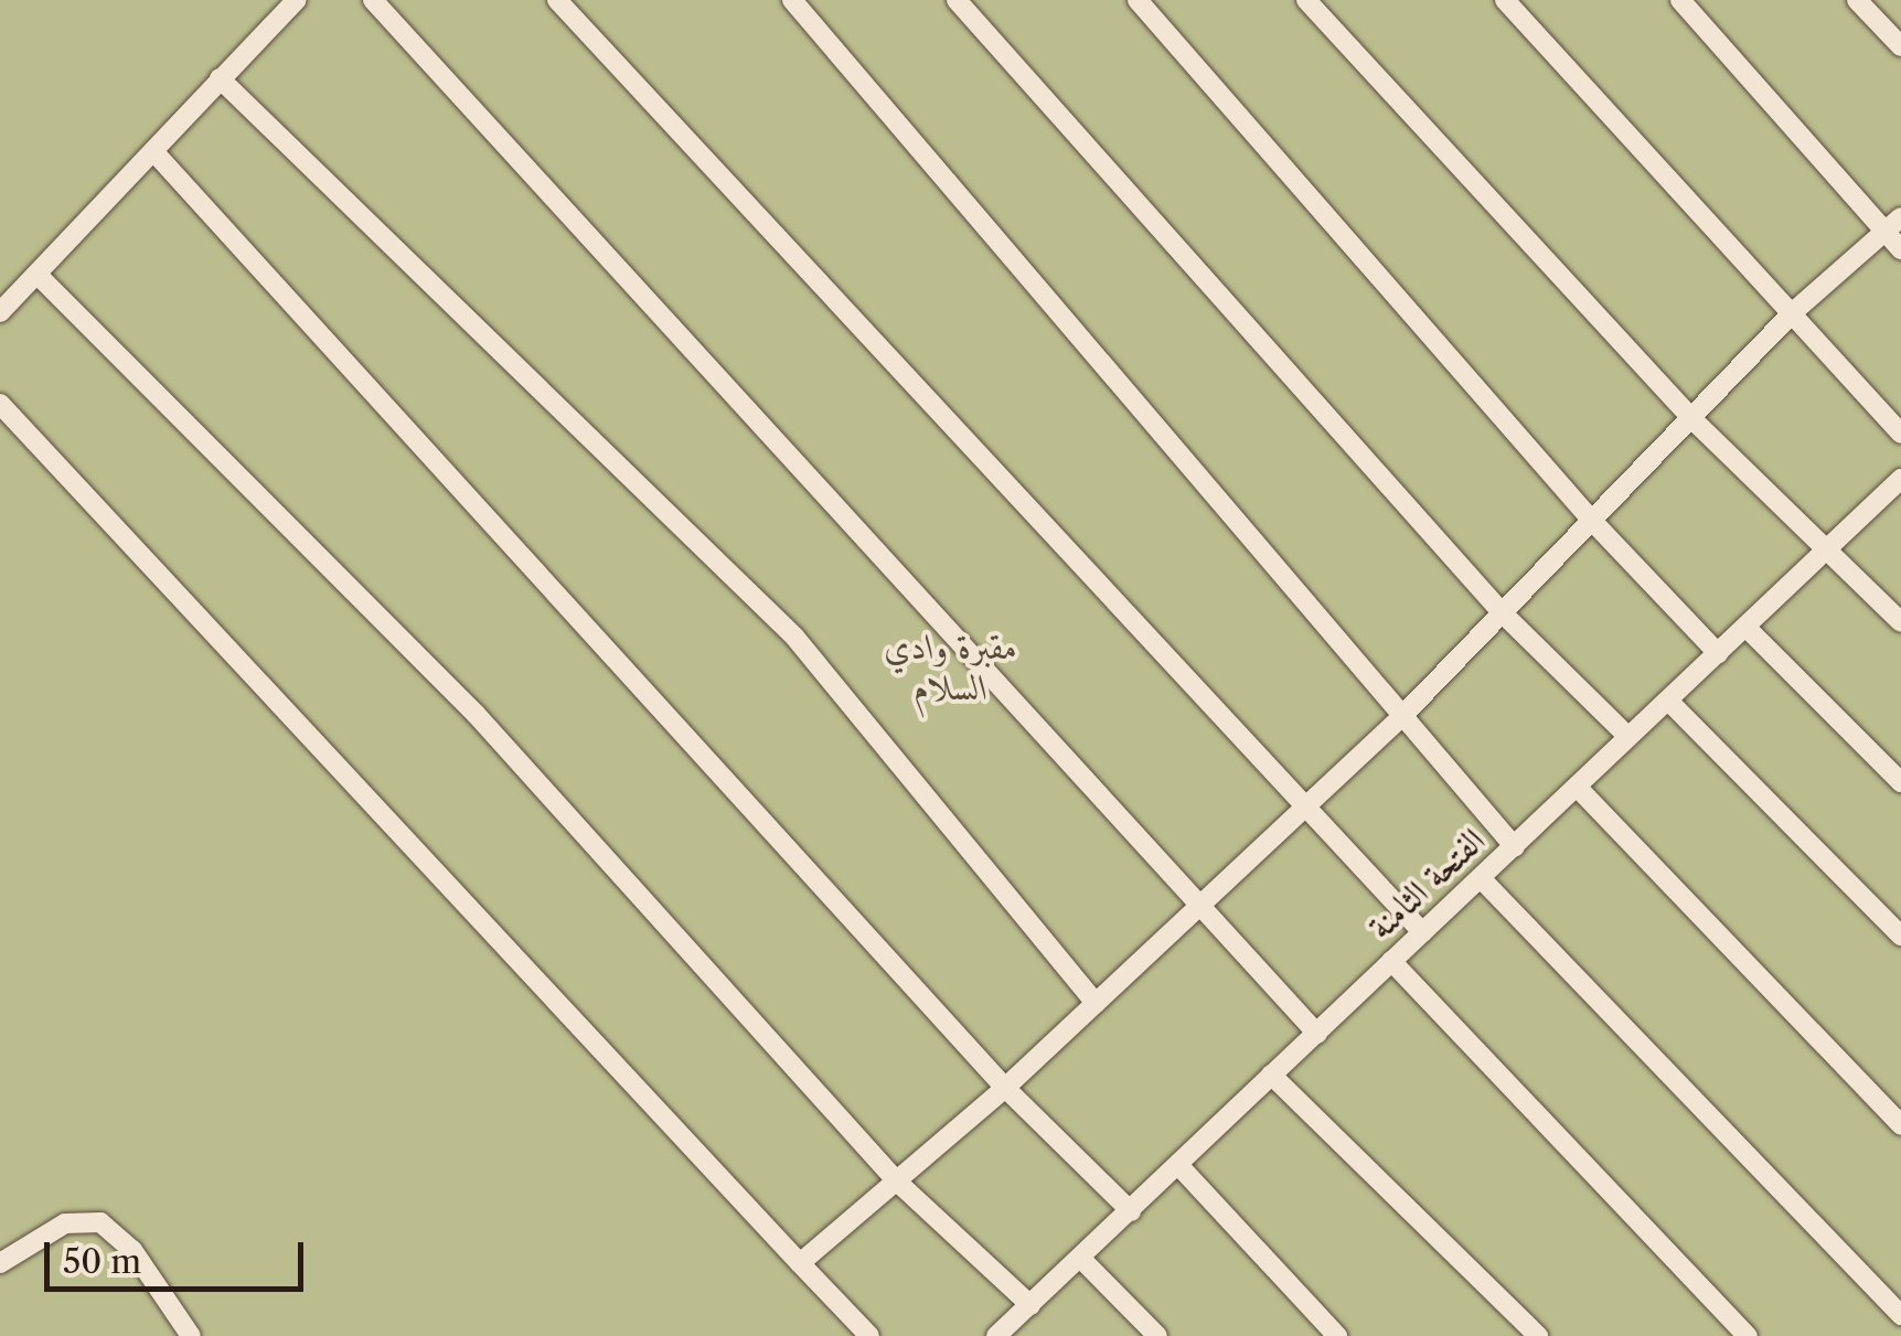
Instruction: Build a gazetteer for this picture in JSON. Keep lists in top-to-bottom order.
{
  "streets": {
    "lane": ["الفتحة الثامنة"]
  },
  "parks": ["مقبرة وادي السلام"],
  "scale_bar": "50 m"
}
